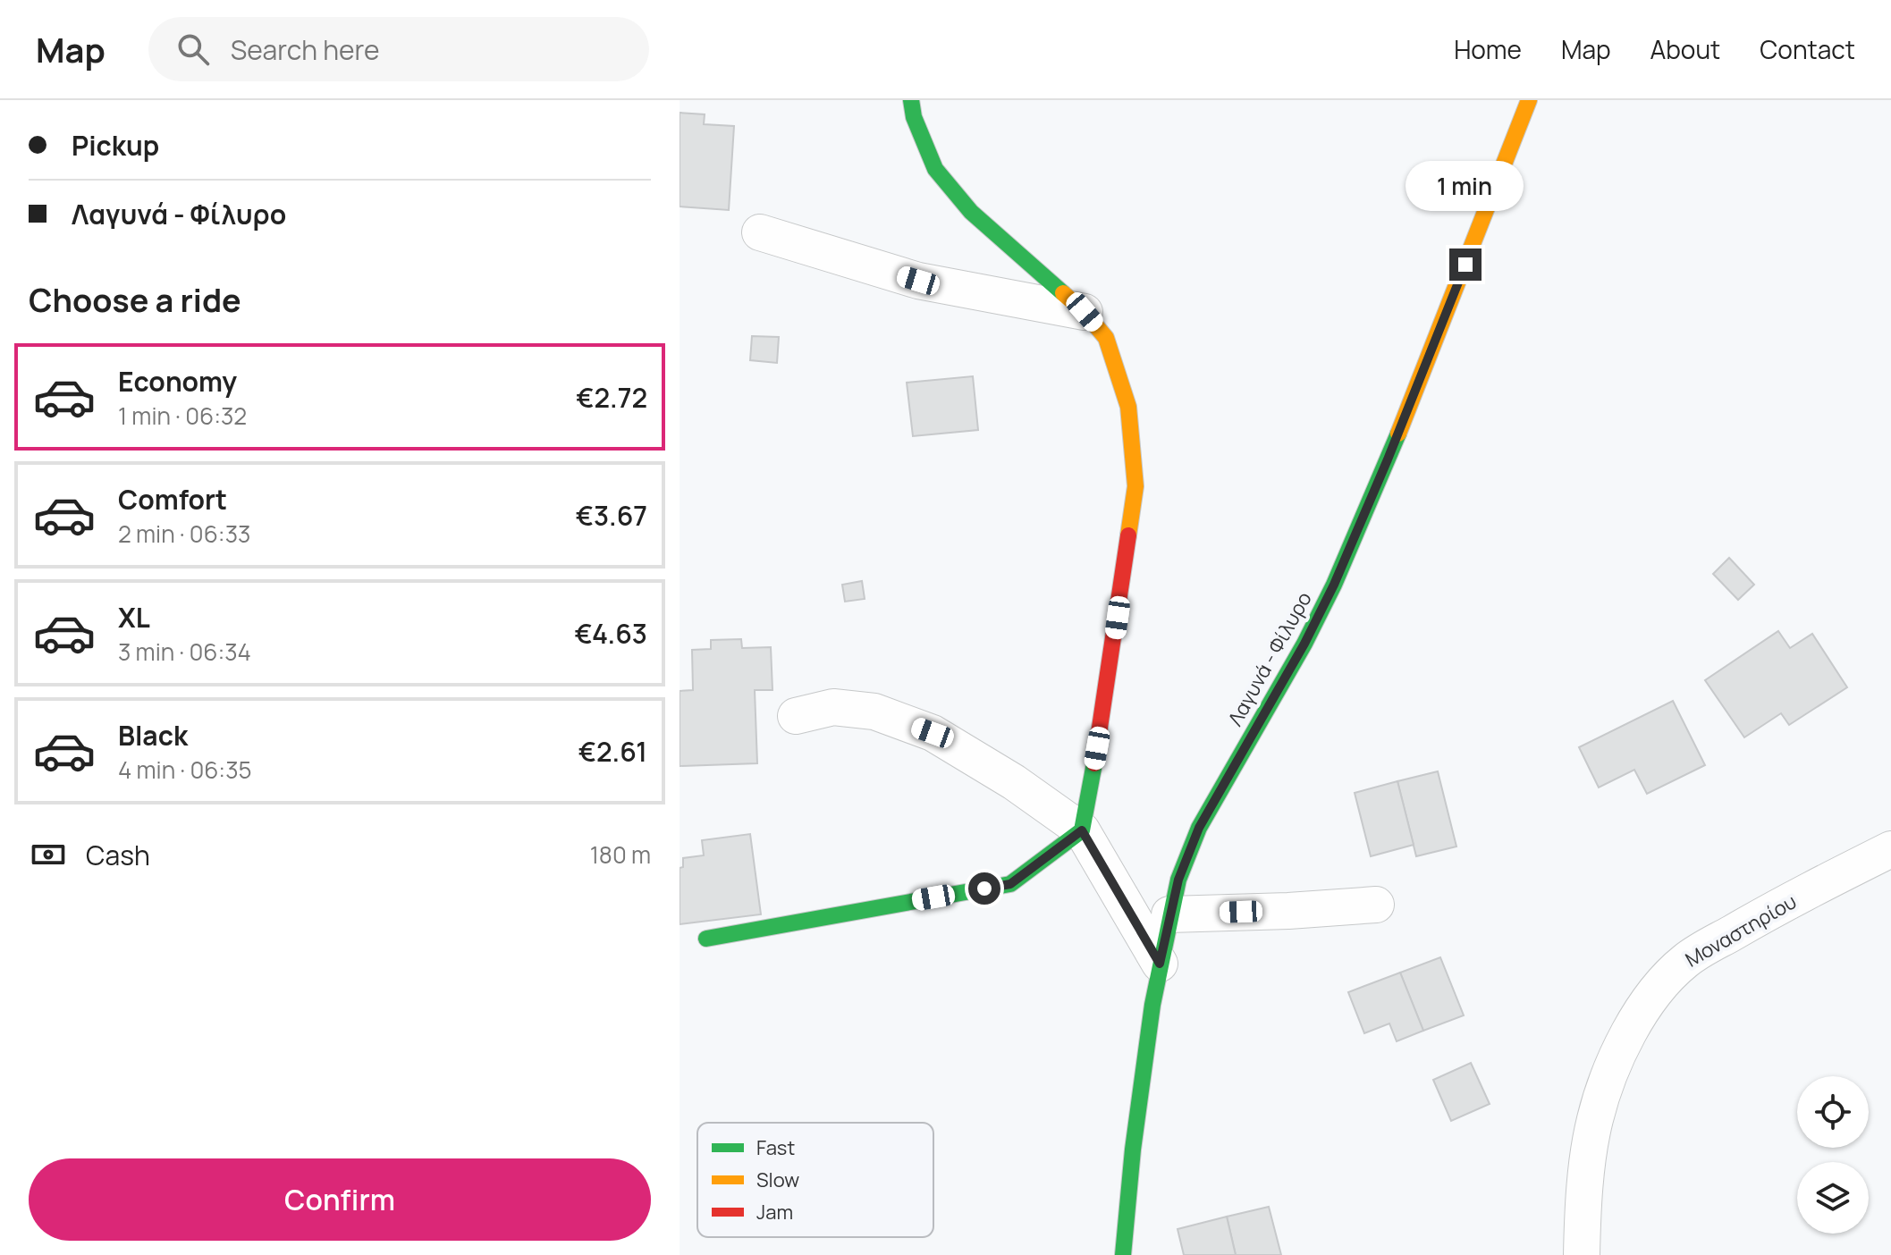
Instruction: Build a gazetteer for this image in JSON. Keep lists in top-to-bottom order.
{
  "streets": {
    "street": ["Λαγυνά - Φίλυρο", "Μοναστηρίου"]
  },
  "legend": ["Fast", "Slow", "Jam"],
  "page": {
    "header": "Map",
    "search": "Search here",
    "nav": [
      "Home",
      "Map",
      "About",
      "Contact"
    ],
    "banner": ["Pickup", "Λαγυνά - Φίλυρο"],
    "bubble": "1 min",
    "heading": "Choose a ride",
    "list": [
      {
        "name": "Economy",
        "note": "1 min · 06:32",
        "value": "€2.72"
      },
      {
        "name": "Comfort",
        "note": "2 min · 06:33",
        "value": "€3.67"
      },
      {
        "name": "XL",
        "note": "3 min · 06:34",
        "value": "€4.63"
      },
      {
        "name": "Black",
        "note": "4 min · 06:35",
        "value": "€2.61"
      }
    ],
    "pay": ["Cash", "180 m"],
    "buttons": "Confirm"
  }
}
